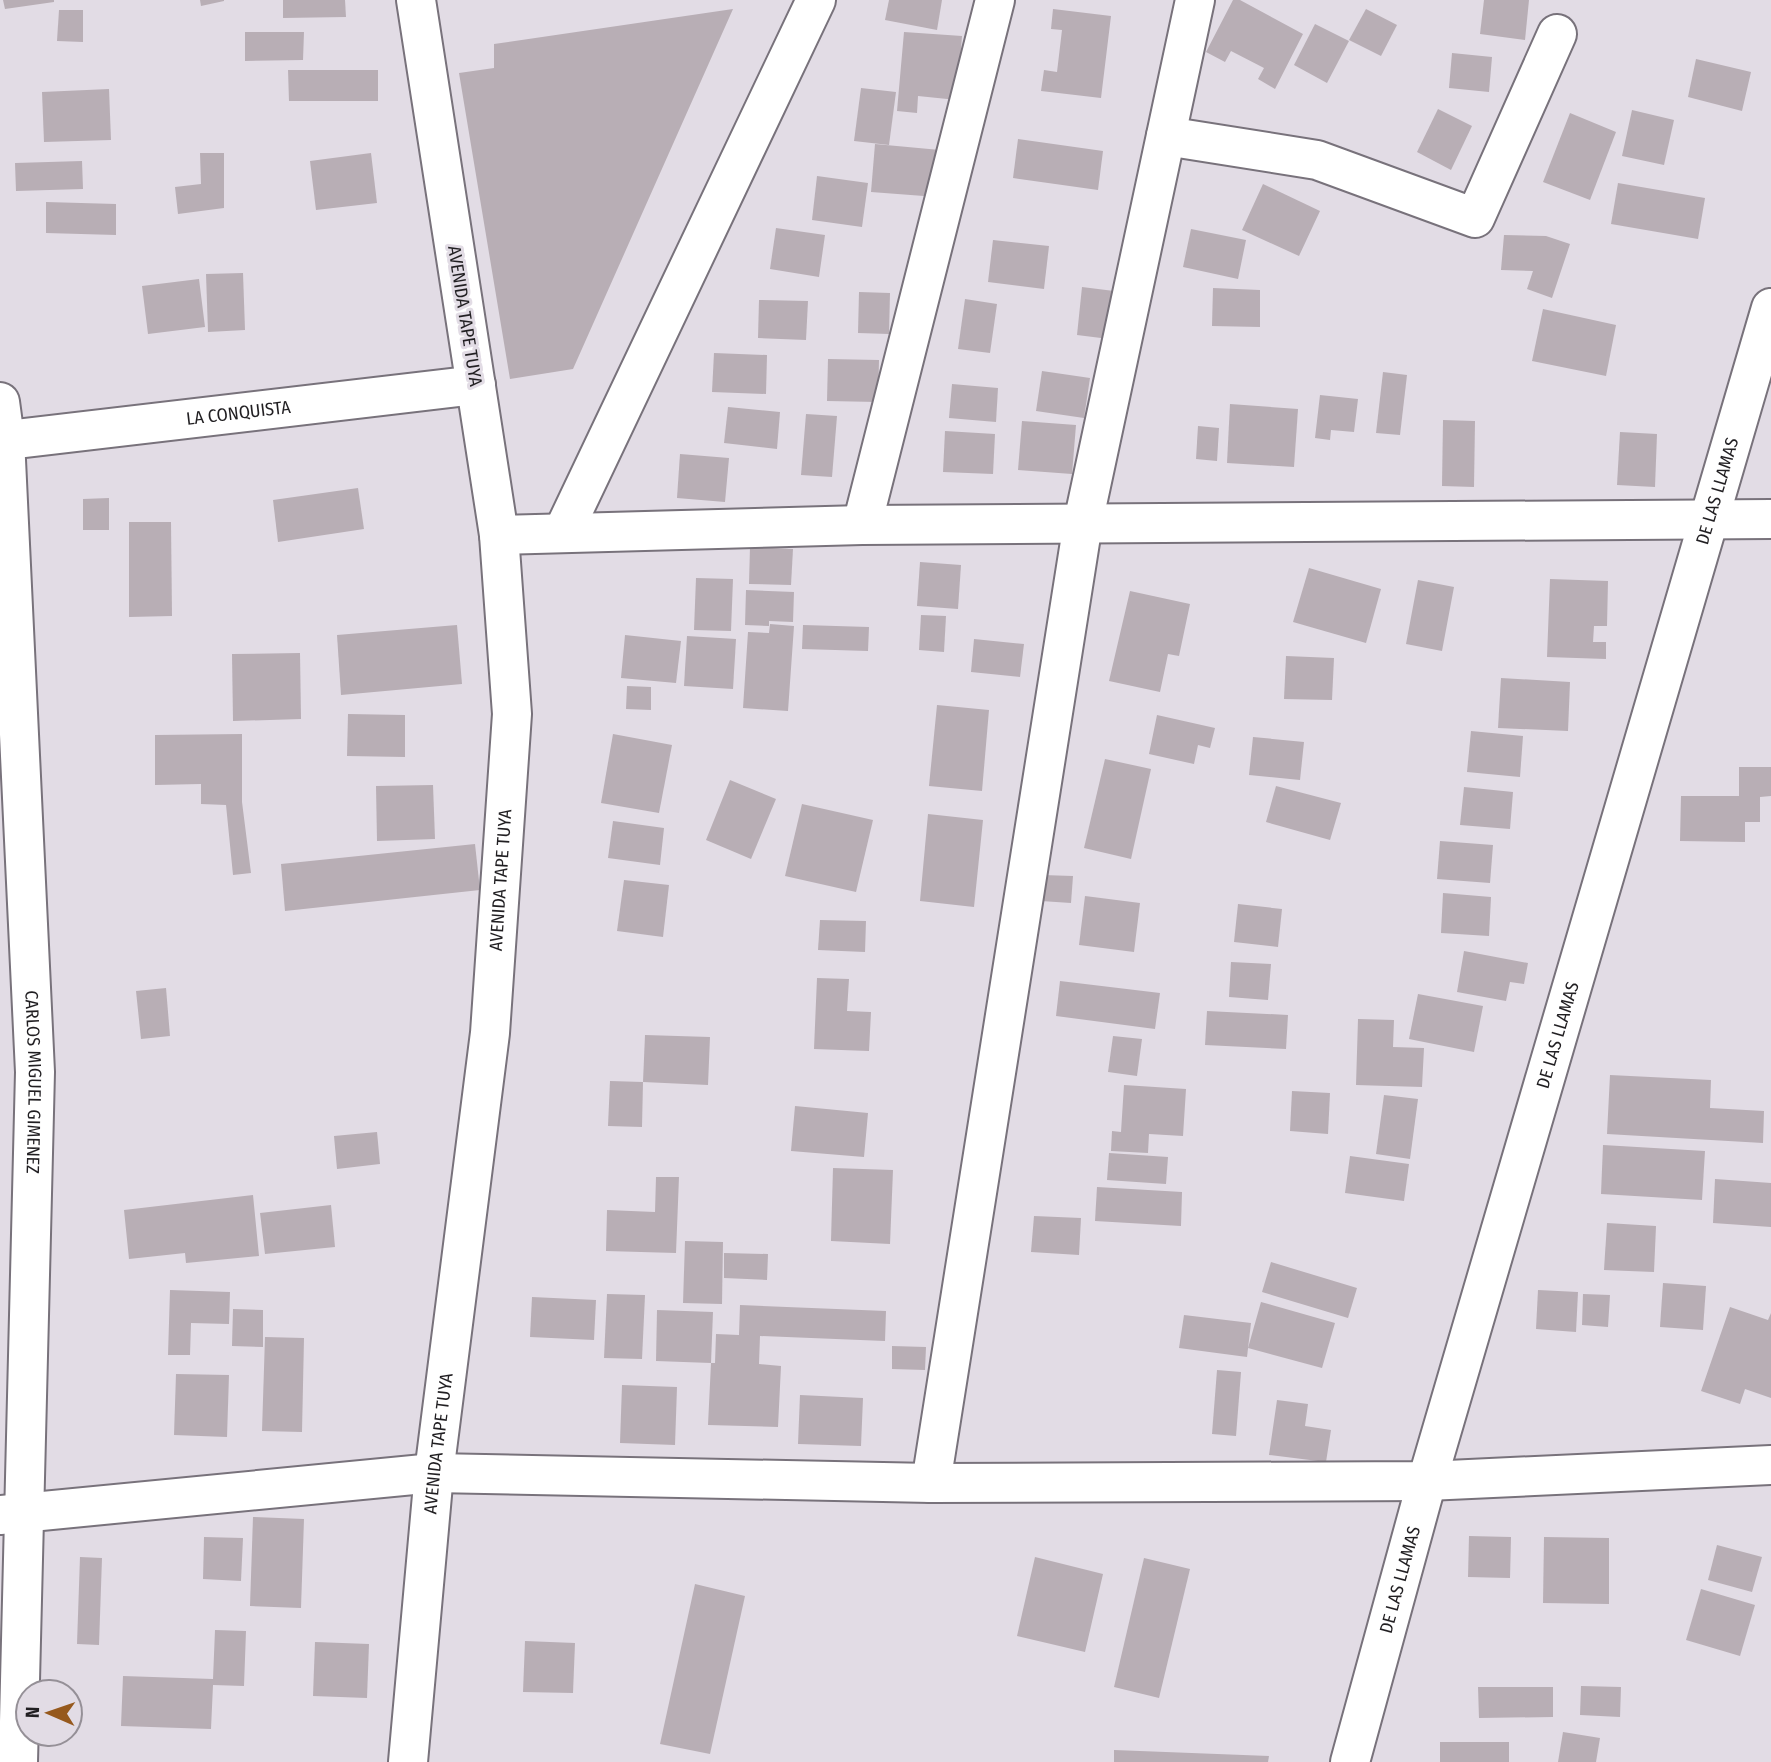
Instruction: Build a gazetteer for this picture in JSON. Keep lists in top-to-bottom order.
{
  "streets": {
    "street": [
      "AVENIDA TAPE TUYA",
      "LA CONQUISTA",
      "DE LAS LLAMAS",
      "CARLOS MIGUEL GIMENEZ"
    ]
  },
  "crossings": [
    ["AVENIDA TAPE TUYA", "LA CONQUISTA"],
    ["LA CONQUISTA", "CARLOS MIGUEL GIMENEZ"]
  ],
  "north": "left"
}
